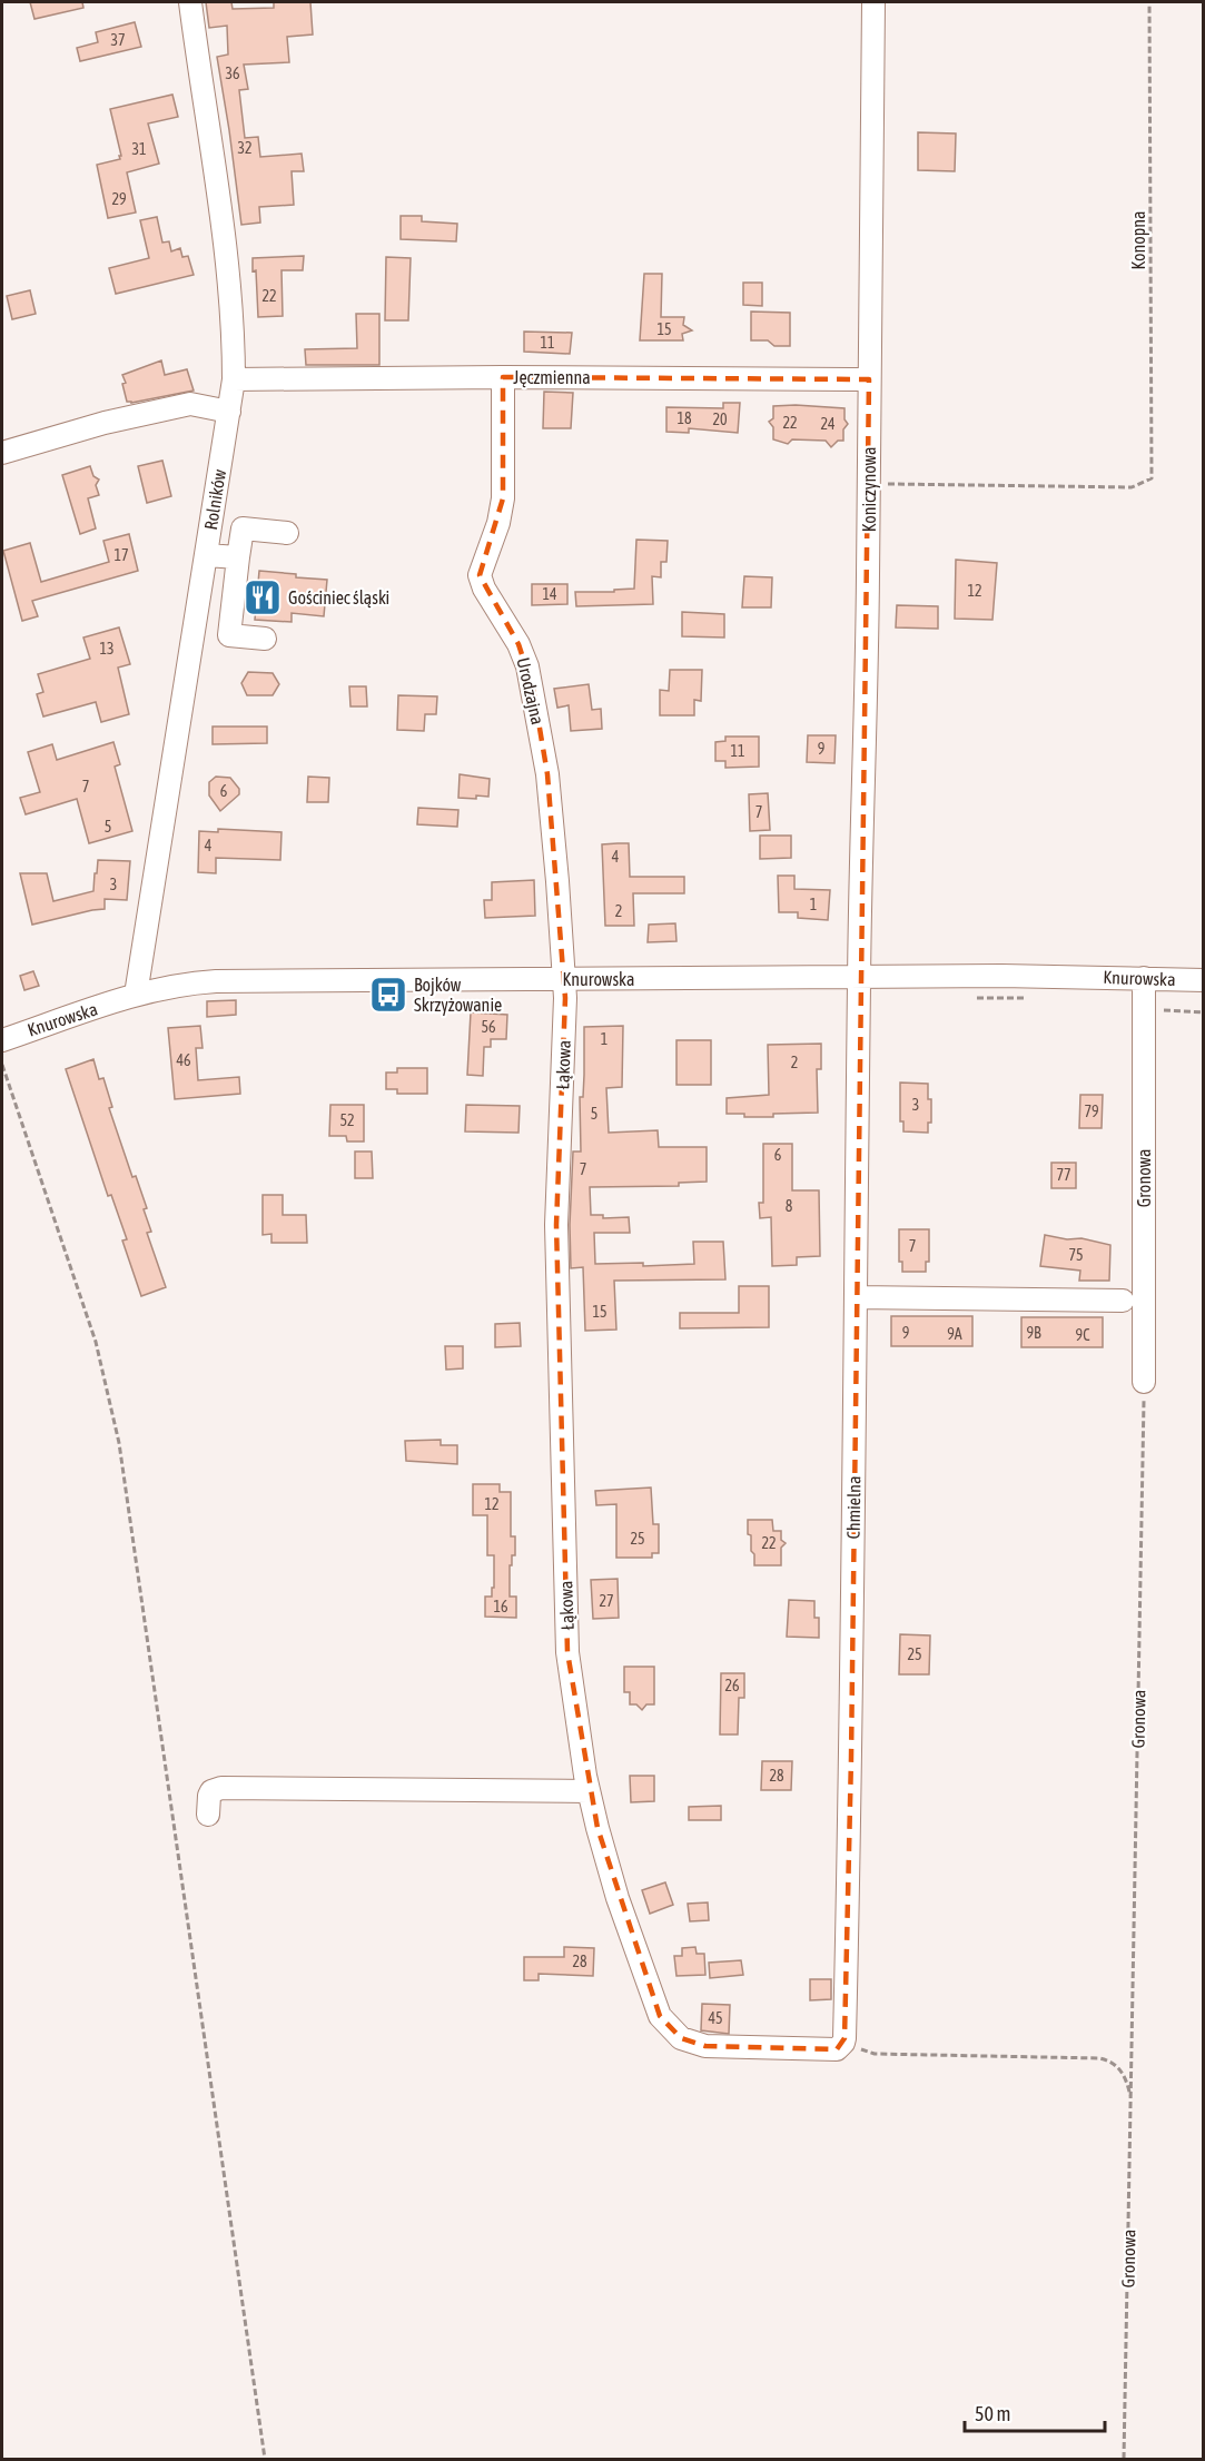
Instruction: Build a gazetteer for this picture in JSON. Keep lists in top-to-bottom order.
{
  "streets": {
    "street": [
      "Jęczmienna",
      "Koniczynowa",
      "Rolników",
      "Urodzajna",
      "Knurowska",
      "Łąkowa",
      "Gronowa",
      "Chmielna"
    ],
    "path": ["Konopna"]
  },
  "crossings": [
    ["Konopna", "Koniczynowa"],
    ["Jęczmienna", "Koniczynowa"],
    ["Jęczmienna", "Rolników"],
    ["Jęczmienna", "Urodzajna"],
    ["Koniczynowa", "Knurowska"],
    ["Koniczynowa", "Chmielna"],
    ["Rolników", "Knurowska"],
    ["Urodzajna", "Knurowska"],
    ["Urodzajna", "Łąkowa"],
    ["Knurowska", "Łąkowa"],
    ["Knurowska", "Gronowa"],
    ["Knurowska", "Chmielna"],
    ["Łąkowa", "Chmielna"]
  ],
  "places": {
    "restaurant": ["Gościniec śląski"],
    "bus stop": ["Bojków Skrzyżowanie"]
  },
  "house_numbers": [
    "37",
    "36",
    "32",
    "31",
    "29",
    "22",
    "15",
    "11",
    "18",
    "20",
    "22",
    "24",
    "17",
    "12",
    "14",
    "13",
    "9",
    "11",
    "7",
    "6",
    "7",
    "5",
    "4",
    "4",
    "3",
    "1",
    "2",
    "56",
    "1",
    "46",
    "2",
    "3",
    "79",
    "5",
    "52",
    "6",
    "7",
    "77",
    "8",
    "7",
    "75",
    "15",
    "9",
    "9B",
    "9A",
    "9C",
    "12",
    "25",
    "22",
    "27",
    "16",
    "25",
    "26",
    "28",
    "28",
    "45"
  ],
  "scale_bar": "50 m"
}
